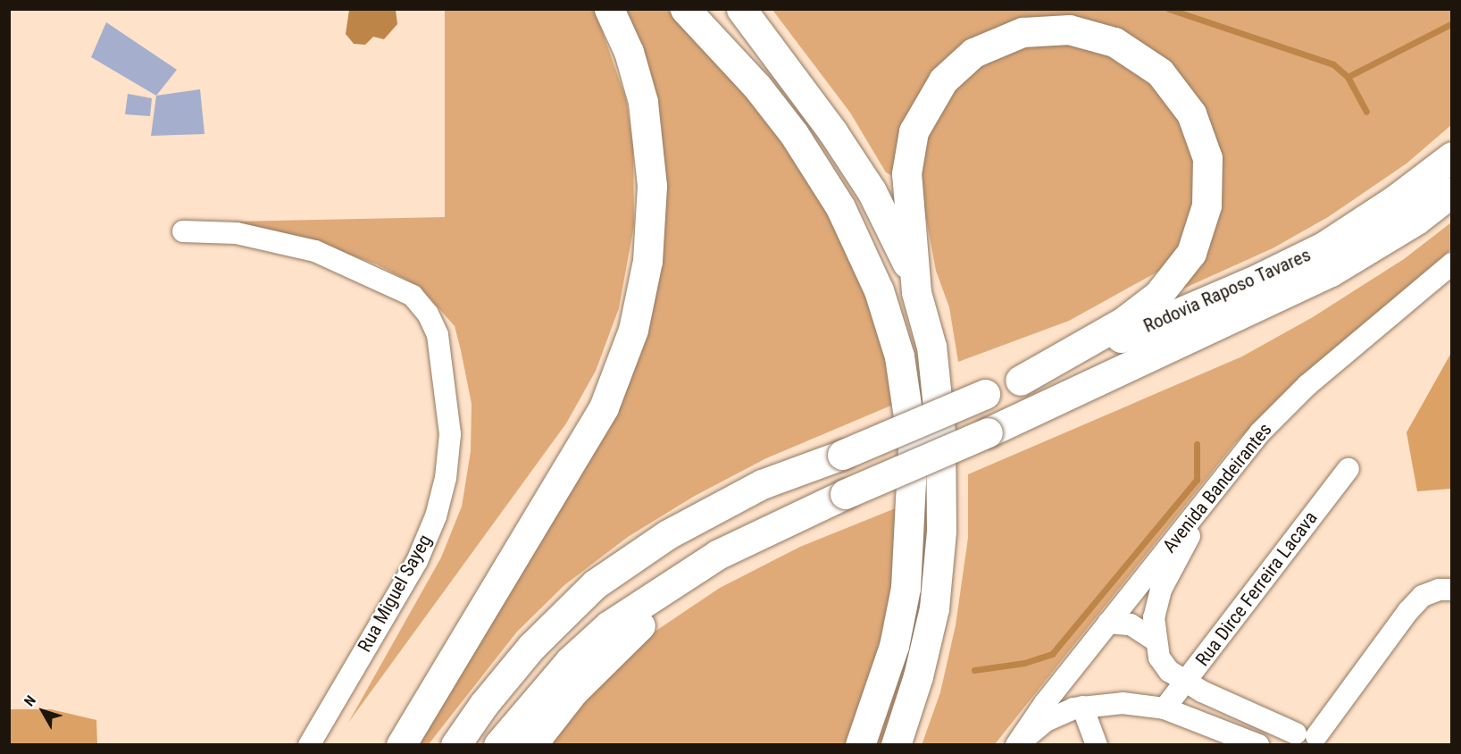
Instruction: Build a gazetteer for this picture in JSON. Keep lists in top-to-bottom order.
{
  "streets": {
    "highway": ["Rodovia Raposo Tavares"],
    "street": ["Avenida Bandeirantes", "Rua Dirce Ferreira Lacava", "Rua Miguel Sayeg"]
  },
  "north": "top left"
}
